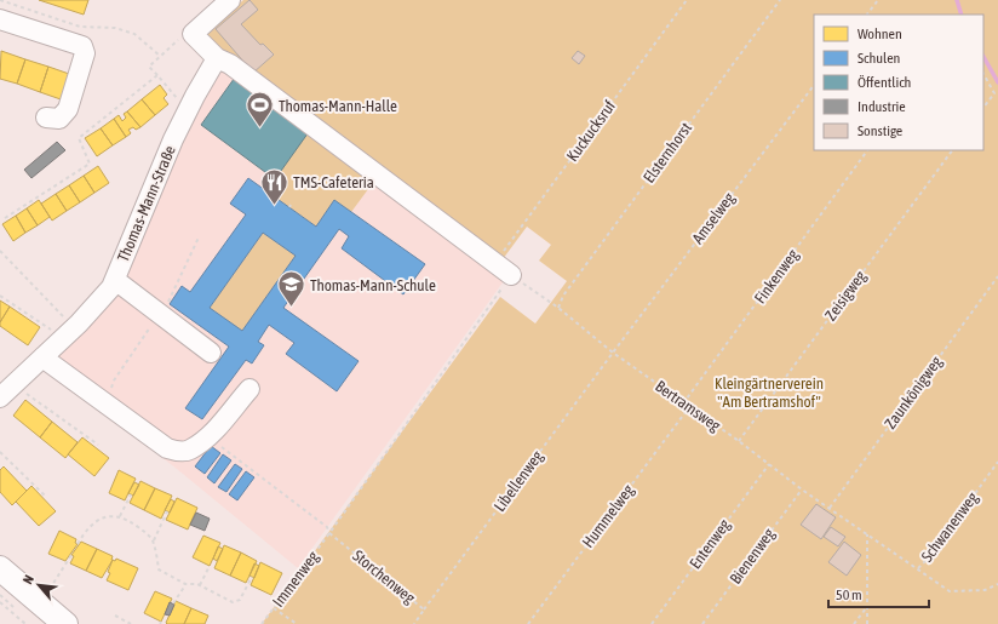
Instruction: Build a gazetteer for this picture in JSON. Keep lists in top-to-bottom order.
{
  "streets": {
    "street": ["Thomas-Mann-Straße"],
    "path": [
      "Kuckucksruf",
      "Elsternhorst",
      "Amselweg",
      "Finkenweg",
      "Zeisigweg",
      "Zaunkönigweg",
      "Bertramsweg",
      "Libellenweg",
      "Hummelweg",
      "Schwanenweg",
      "Entenweg",
      "Bienenweg",
      "Storchenweg",
      "Immenweg"
    ]
  },
  "crossings": [
    ["Elsternhorst", "Bertramsweg"],
    ["Amselweg", "Bertramsweg"],
    ["Amselweg", "Libellenweg"],
    ["Finkenweg", "Bertramsweg"],
    ["Zeisigweg", "Bertramsweg"],
    ["Zaunkönigweg", "Bertramsweg"],
    ["Bertramsweg", "Libellenweg"],
    ["Bertramsweg", "Hummelweg"],
    ["Bertramsweg", "Schwanenweg"],
    ["Bertramsweg", "Entenweg"],
    ["Bertramsweg", "Bienenweg"],
    ["Bertramsweg", "Immenweg"],
    ["Libellenweg", "Storchenweg"],
    ["Storchenweg", "Immenweg"]
  ],
  "parks": ["Kleingärtnerverein \"Am Bertramshof\""],
  "places": {
    "sports": ["Thomas-Mann-Halle"],
    "restaurant": ["TMS-Cafeteria"],
    "school or university": ["Thomas-Mann-Schule"]
  },
  "legend": [
    "Wohnen",
    "Schulen",
    "Öffentlich",
    "Industrie",
    "Sonstige"
  ],
  "scale_bar": "50 m",
  "north": "top left"
}
